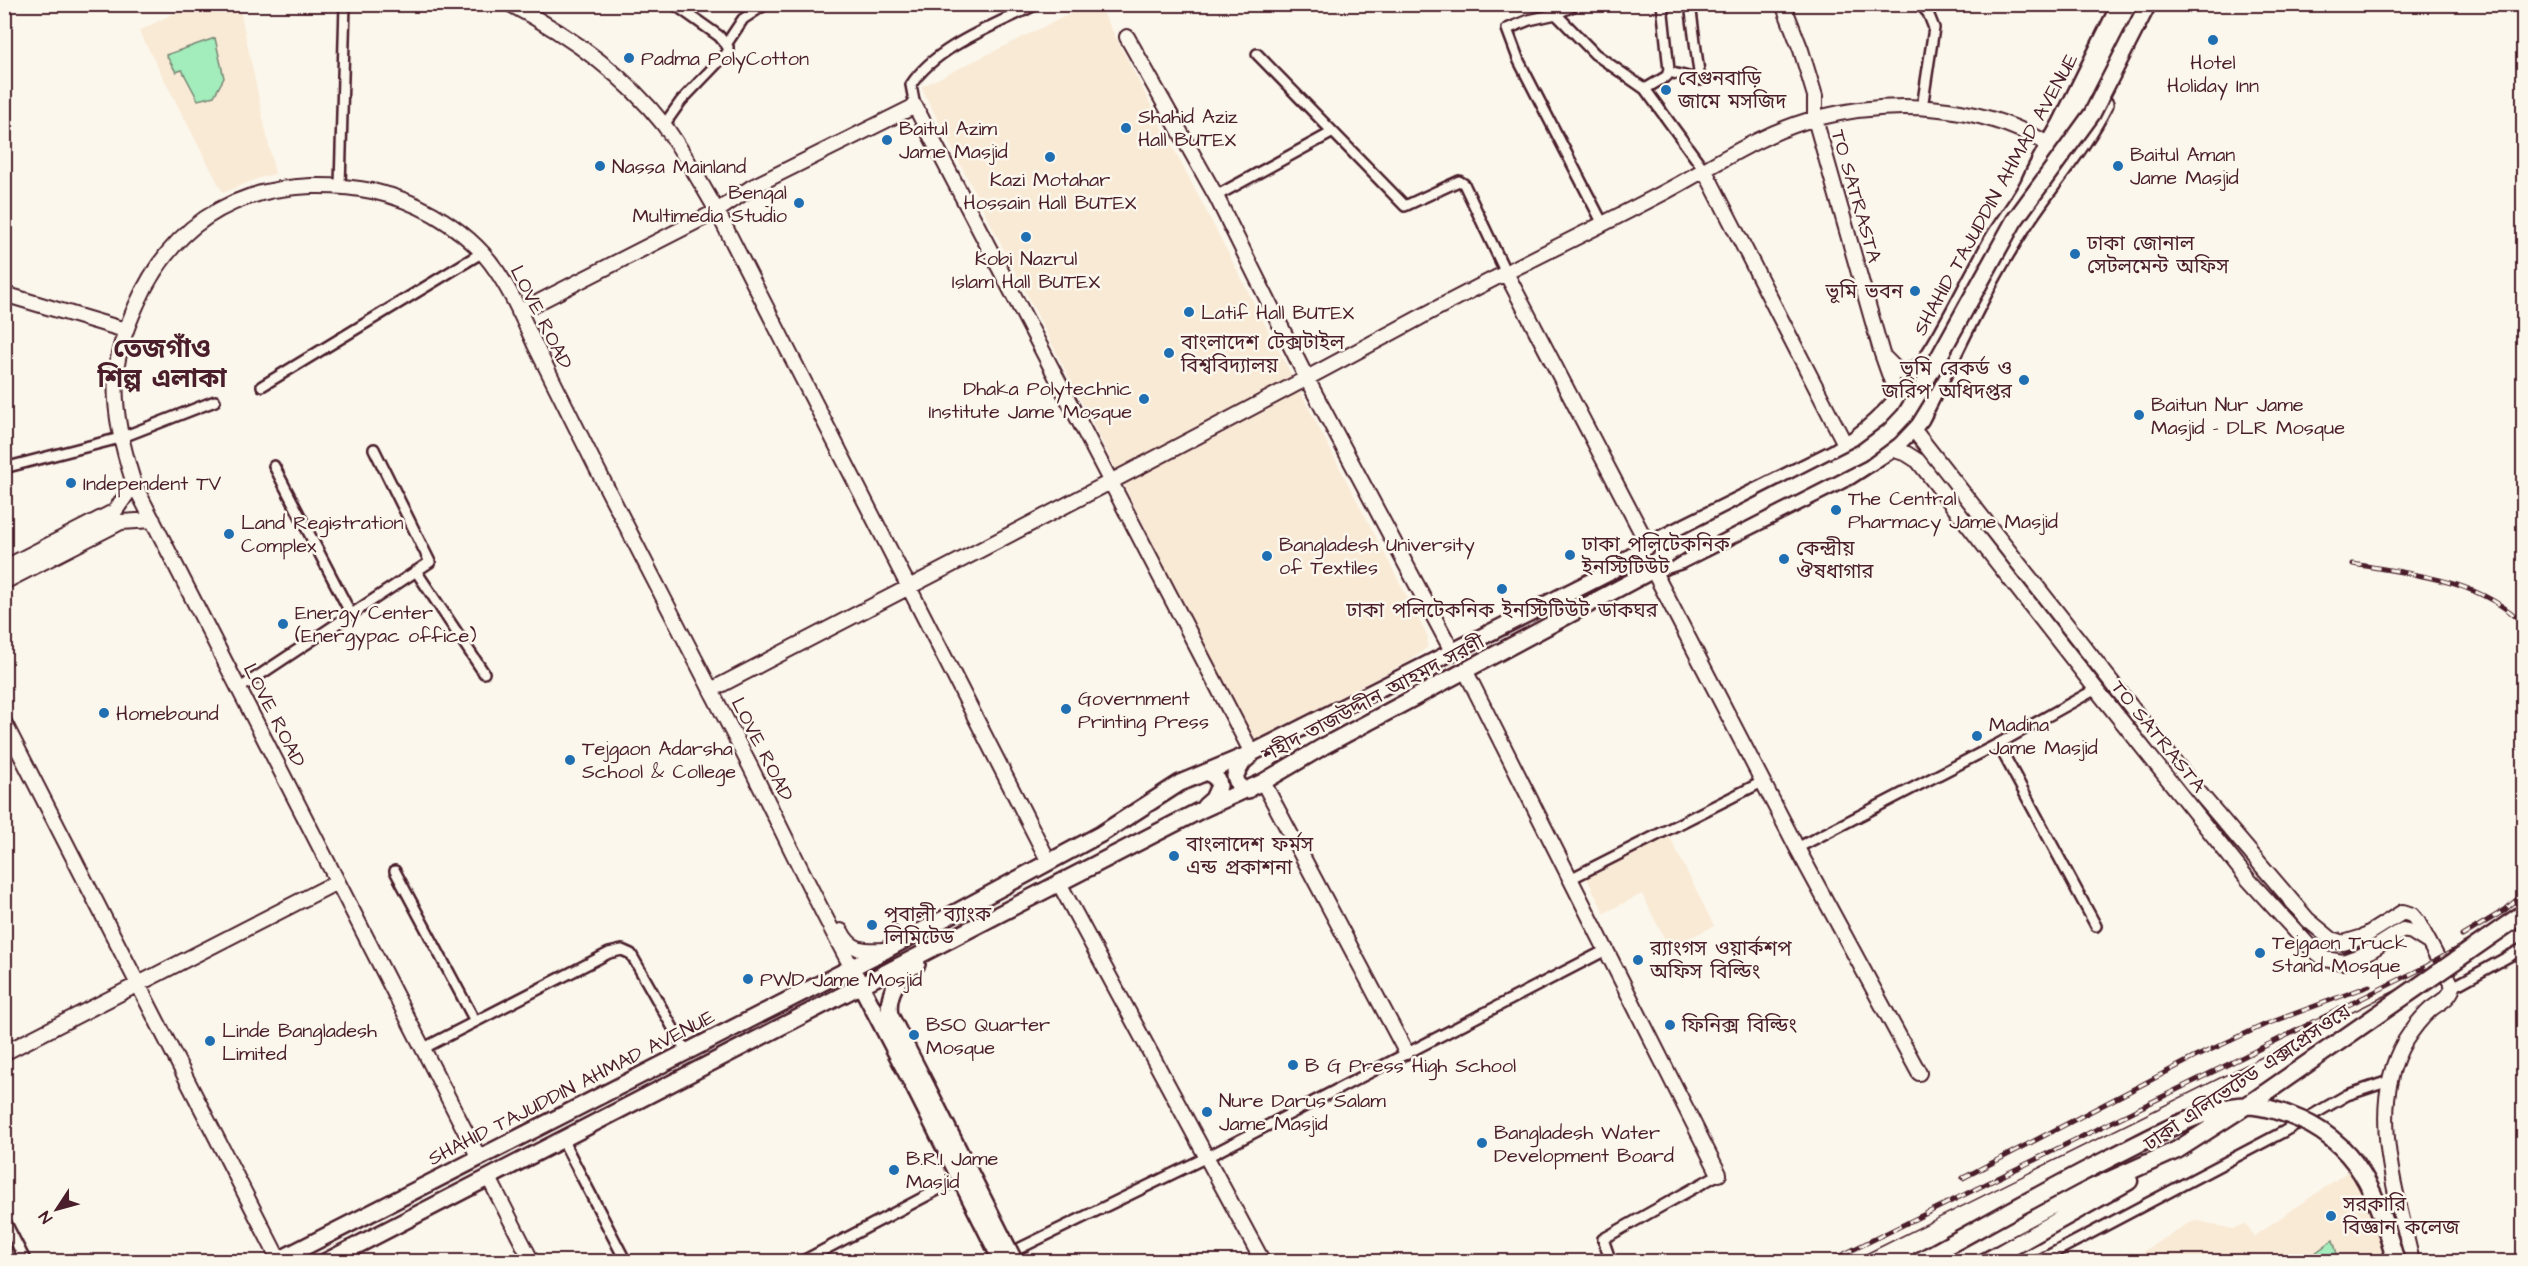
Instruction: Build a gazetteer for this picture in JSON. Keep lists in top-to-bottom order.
{
  "streets": {
    "highway": ["ঢাকা এলিভেটেড এক্সপ্রেসওয়ে"],
    "main road": ["SHAHID TAJUDDIN AHMAD AVENUE", "শহীদ তাজউদ্দীন আহমদ সরণী"],
    "street": ["TO SATRASTA", "LOVE ROAD"]
  },
  "crossings": [
    ["SHAHID TAJUDDIN AHMAD AVENUE", "TO SATRASTA"],
    ["SHAHID TAJUDDIN AHMAD AVENUE", "LOVE ROAD"],
    ["SHAHID TAJUDDIN AHMAD AVENUE", "শহীদ তাজউদ্দীন আহমদ সরণী"],
    ["TO SATRASTA", "শহীদ তাজউদ্দীন আহমদ সরণী"]
  ],
  "districts": ["তেজগাঁও শিল্প এলাকা"],
  "places": [
    "Hotel Holiday Inn",
    "Padma PolyCotton",
    "বেগুনবাড়ি জামে মসজিদ",
    "Shahid Aziz Hall BUTEX",
    "Baitul Azim Jame Masjid",
    "Kazi Motahar Hossain Hall BUTEX",
    "Nassa Mainland",
    "Baitul Aman Jame Masjid",
    "Bengal Multimedia Studio",
    "Kobi Nazrul Islam Hall BUTEX",
    "ঢাকা জোনাল সেটলমেন্ট অফিস",
    "ভূমি ভবন",
    "Latif Hall BUTEX",
    "বাংলাদেশ টেক্সটাইল বিশ্ববিদ্যালয়",
    "ভূমি রেকর্ড ও জরিপ অধিদপ্তর",
    "Dhaka Polytechnic Institute Jame Mosque",
    "Baitun Nur Jame Masjid - DLR Mosque",
    "Independent TV",
    "The Central Pharmacy Jame Masjid",
    "Land Registration Complex",
    "ঢাকা পলিটেকনিক ইনস্টিটিউট",
    "Bangladesh University of Textiles",
    "কেন্দ্রীয় ঔষধাগার",
    "ঢাকা পলিটেকনিক ইনস্টিটিউট ডাকঘর",
    "Energy Center (Energypac office)",
    "Government Printing Press",
    "Homebound",
    "Madina Jame Masjid",
    "Tejgaon Adarsha School & College",
    "বাংলাদেশ ফর্মস এন্ড প্রকাশনা",
    "পূবালী ব্যাংক লিমিটেড",
    "Tejgaon Truck Stand Mosque",
    "র‍্যাংগস ওয়ার্কশপ অফিস বিল্ডিং",
    "PWD Jame Mosjid",
    "ফিনিক্স বিল্ডিং",
    "BSO Quarter Mosque",
    "Linde Bangladesh Limited",
    "B G Press High School",
    "Nure Darus Salam Jame Masjid",
    "Bangladesh Water Development Board",
    "B.R.I Jame Masjid",
    "সরকারি বিজ্ঞান কলেজ"
  ],
  "north": "bottom left"
}
